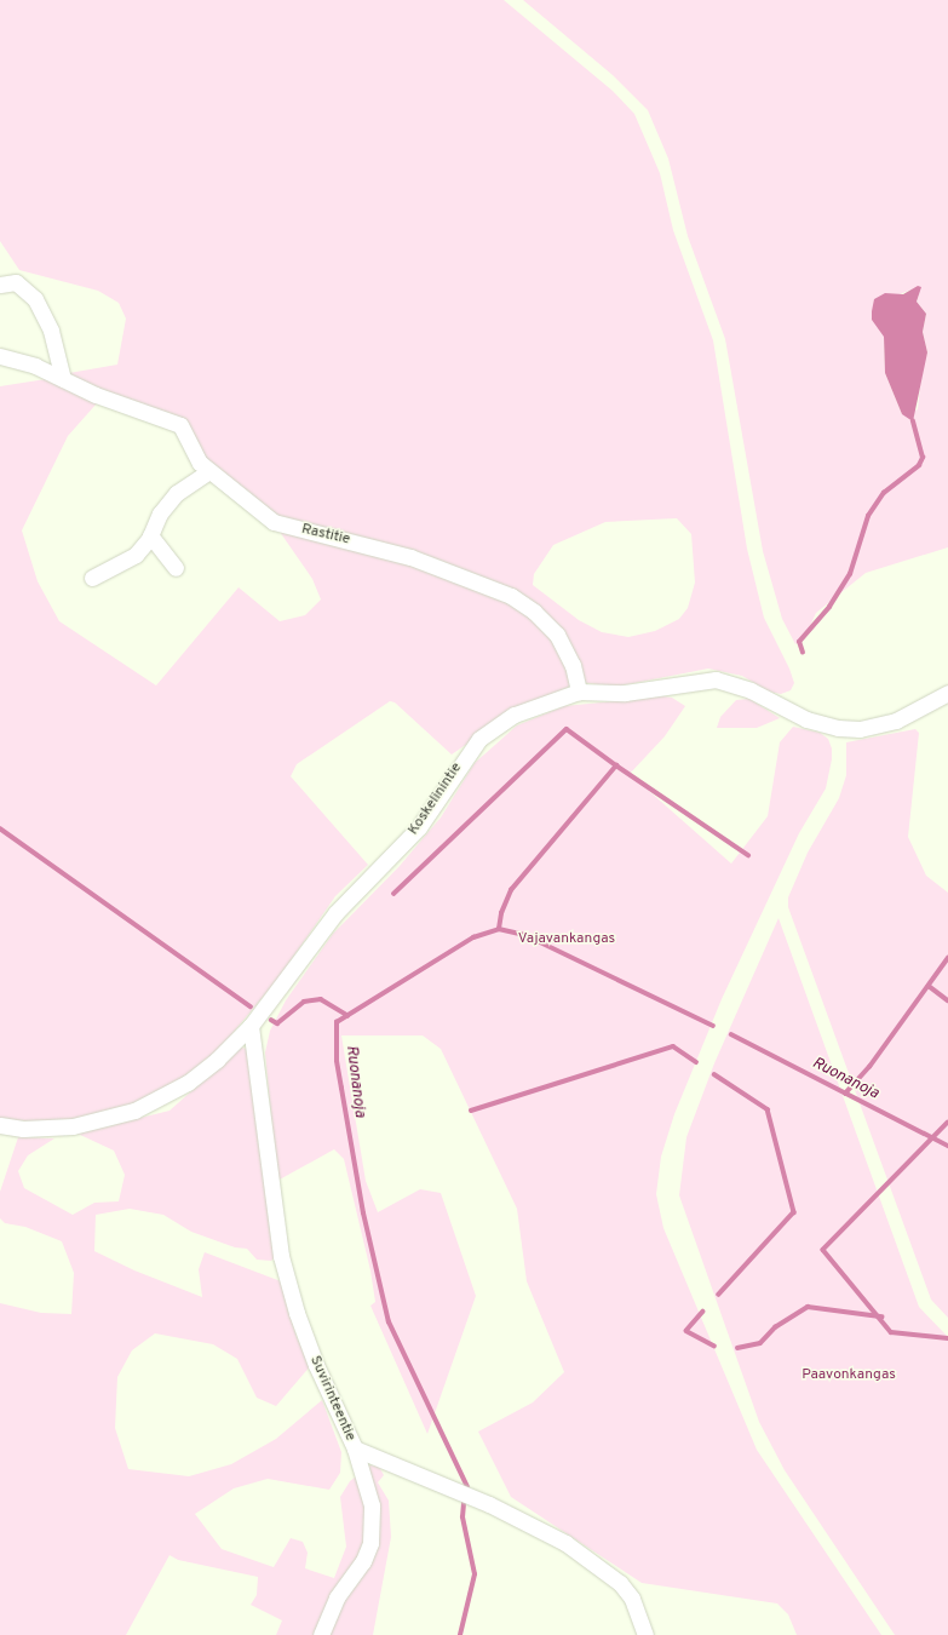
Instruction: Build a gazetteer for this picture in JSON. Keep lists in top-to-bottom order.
{
  "streets": {
    "street": ["Rastitie", "Koskelinintie", "Suvirinteentie"]
  },
  "crossings": [
    ["Rastitie", "Koskelinintie"],
    ["Koskelinintie", "Suvirinteentie"]
  ],
  "water": ["Ruonanoja"],
  "parks": ["Vajavankangas", "Paavonkangas"]
}
